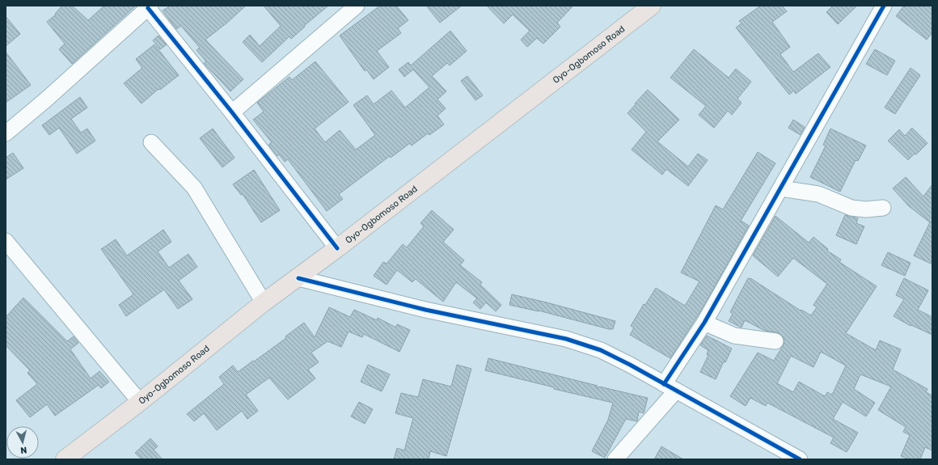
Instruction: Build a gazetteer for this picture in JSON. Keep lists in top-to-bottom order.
{
  "streets": {
    "highway": ["Oyo-Ogbomoso Road"]
  },
  "north": "bottom"
}
